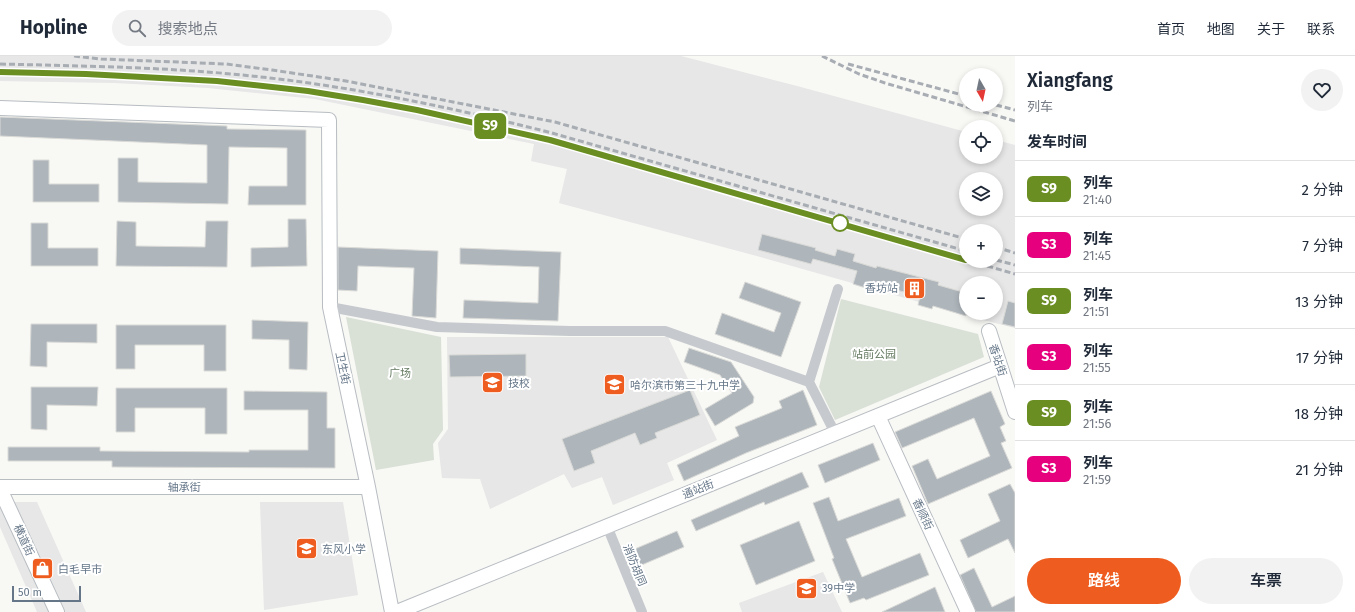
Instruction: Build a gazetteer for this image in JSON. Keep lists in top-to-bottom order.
{
  "streets": {
    "street": [
      "香站街",
      "卫生街",
      "轴承街",
      "通站街",
      "香顺街",
      "横道街",
      "消防胡同"
    ]
  },
  "crossings": [
    ["香站街", "通站街"],
    ["卫生街", "轴承街"],
    ["轴承街", "横道街"],
    ["通站街", "香顺街"],
    ["通站街", "消防胡同"]
  ],
  "parks": ["站前公园", "广场"],
  "places": {
    "building": ["香坊站"],
    "school or university": [
      "技校",
      "哈尔滨市第三十九中学",
      "东风小学",
      "39中学"
    ],
    "shop": ["白毛早市"]
  },
  "scale_bar": "50 m",
  "north": "bottom",
  "page": {
    "header": "Hopline",
    "search": "搜索地点",
    "nav": [
      "首页",
      "地图",
      "关于",
      "联系"
    ],
    "on_map": "S9",
    "heading": [
      ["Xiangfang", "列车"],
      "发车时间"
    ],
    "map_buttons": ["+", "−"],
    "list": [
      {
        "mark": "S9",
        "name": "列车",
        "note": "21:40",
        "value": "2 分钟"
      },
      {
        "mark": "S3",
        "name": "列车",
        "note": "21:45",
        "value": "7 分钟"
      },
      {
        "mark": "S9",
        "name": "列车",
        "note": "21:51",
        "value": "13 分钟"
      },
      {
        "mark": "S3",
        "name": "列车",
        "note": "21:55",
        "value": "17 分钟"
      },
      {
        "mark": "S9",
        "name": "列车",
        "note": "21:56",
        "value": "18 分钟"
      },
      {
        "mark": "S3",
        "name": "列车",
        "note": "21:59",
        "value": "21 分钟"
      }
    ],
    "buttons": ["路线", "车票"],
    "scale": "50 m"
  }
}
